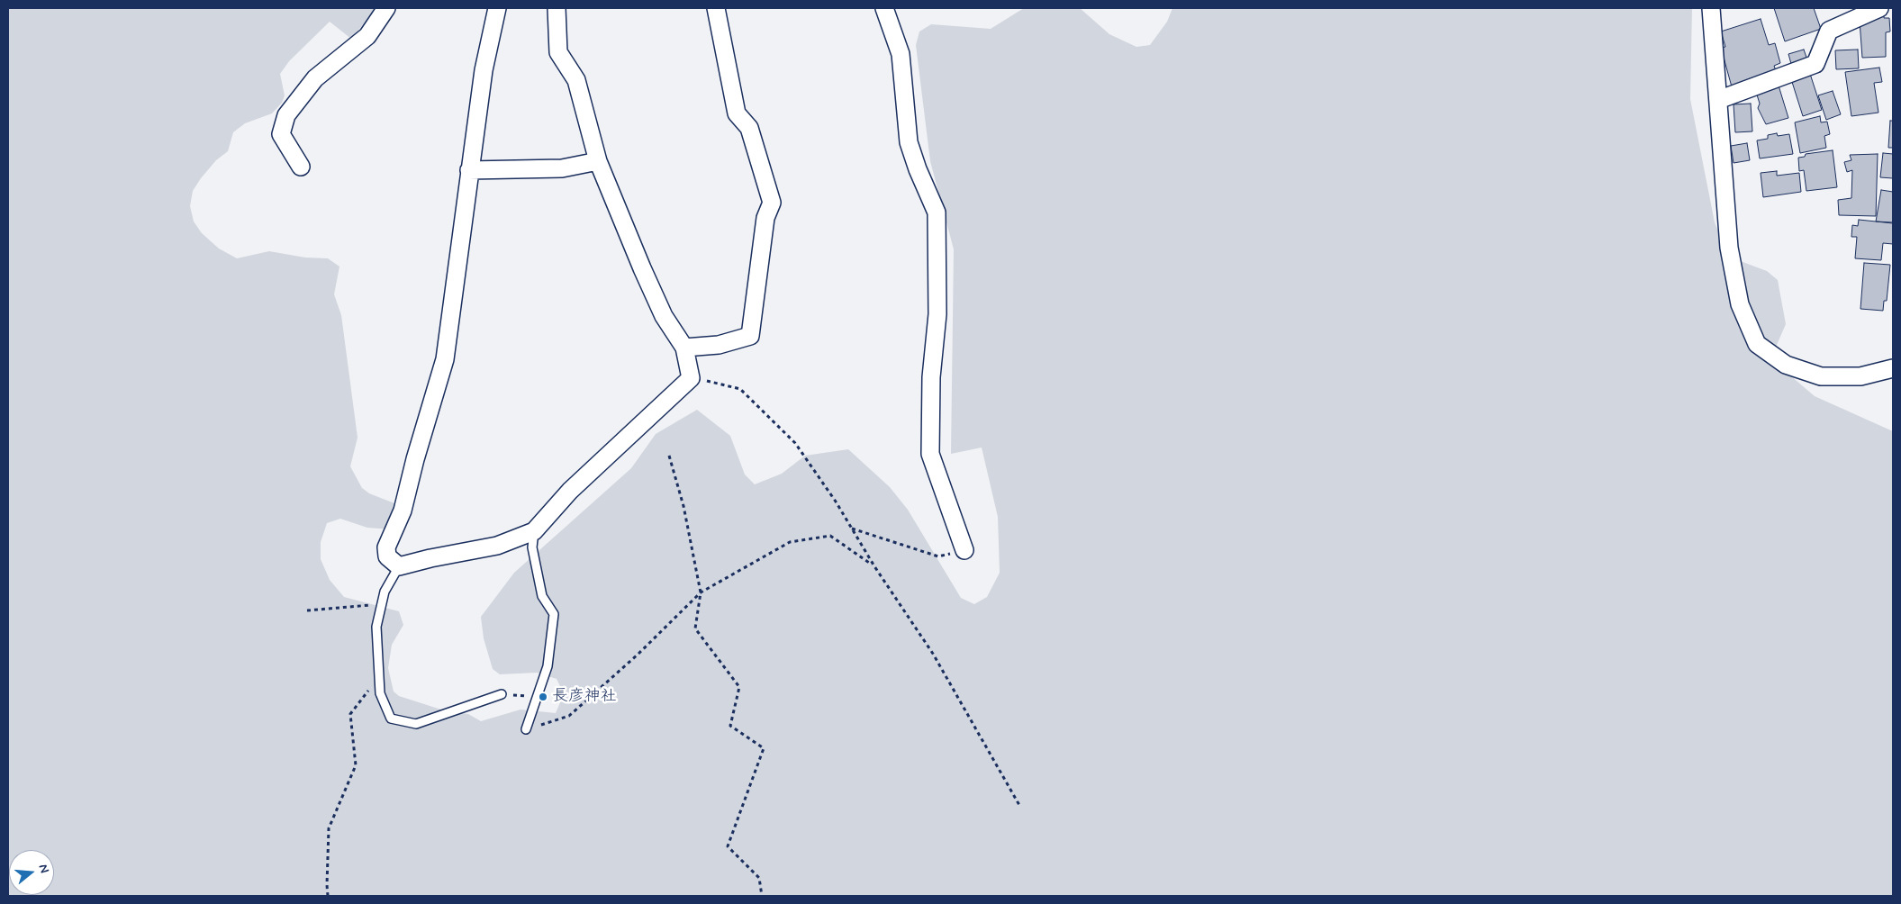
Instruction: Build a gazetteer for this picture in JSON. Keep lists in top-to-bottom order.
{
  "places": ["長彦神社"],
  "north": "right"
}
